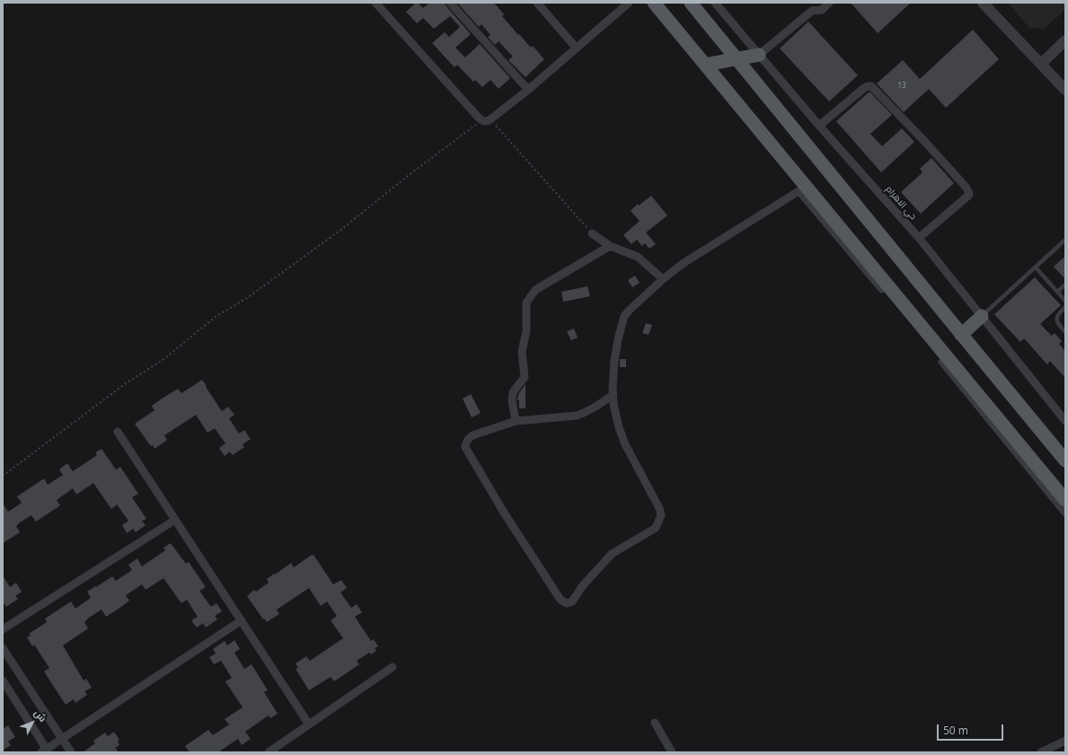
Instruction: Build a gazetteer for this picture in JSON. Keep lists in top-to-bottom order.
{
  "streets": {
    "street": ["حي الاهرام"]
  },
  "house_numbers": ["13"],
  "scale_bar": "50 m",
  "north": "top right"
}
